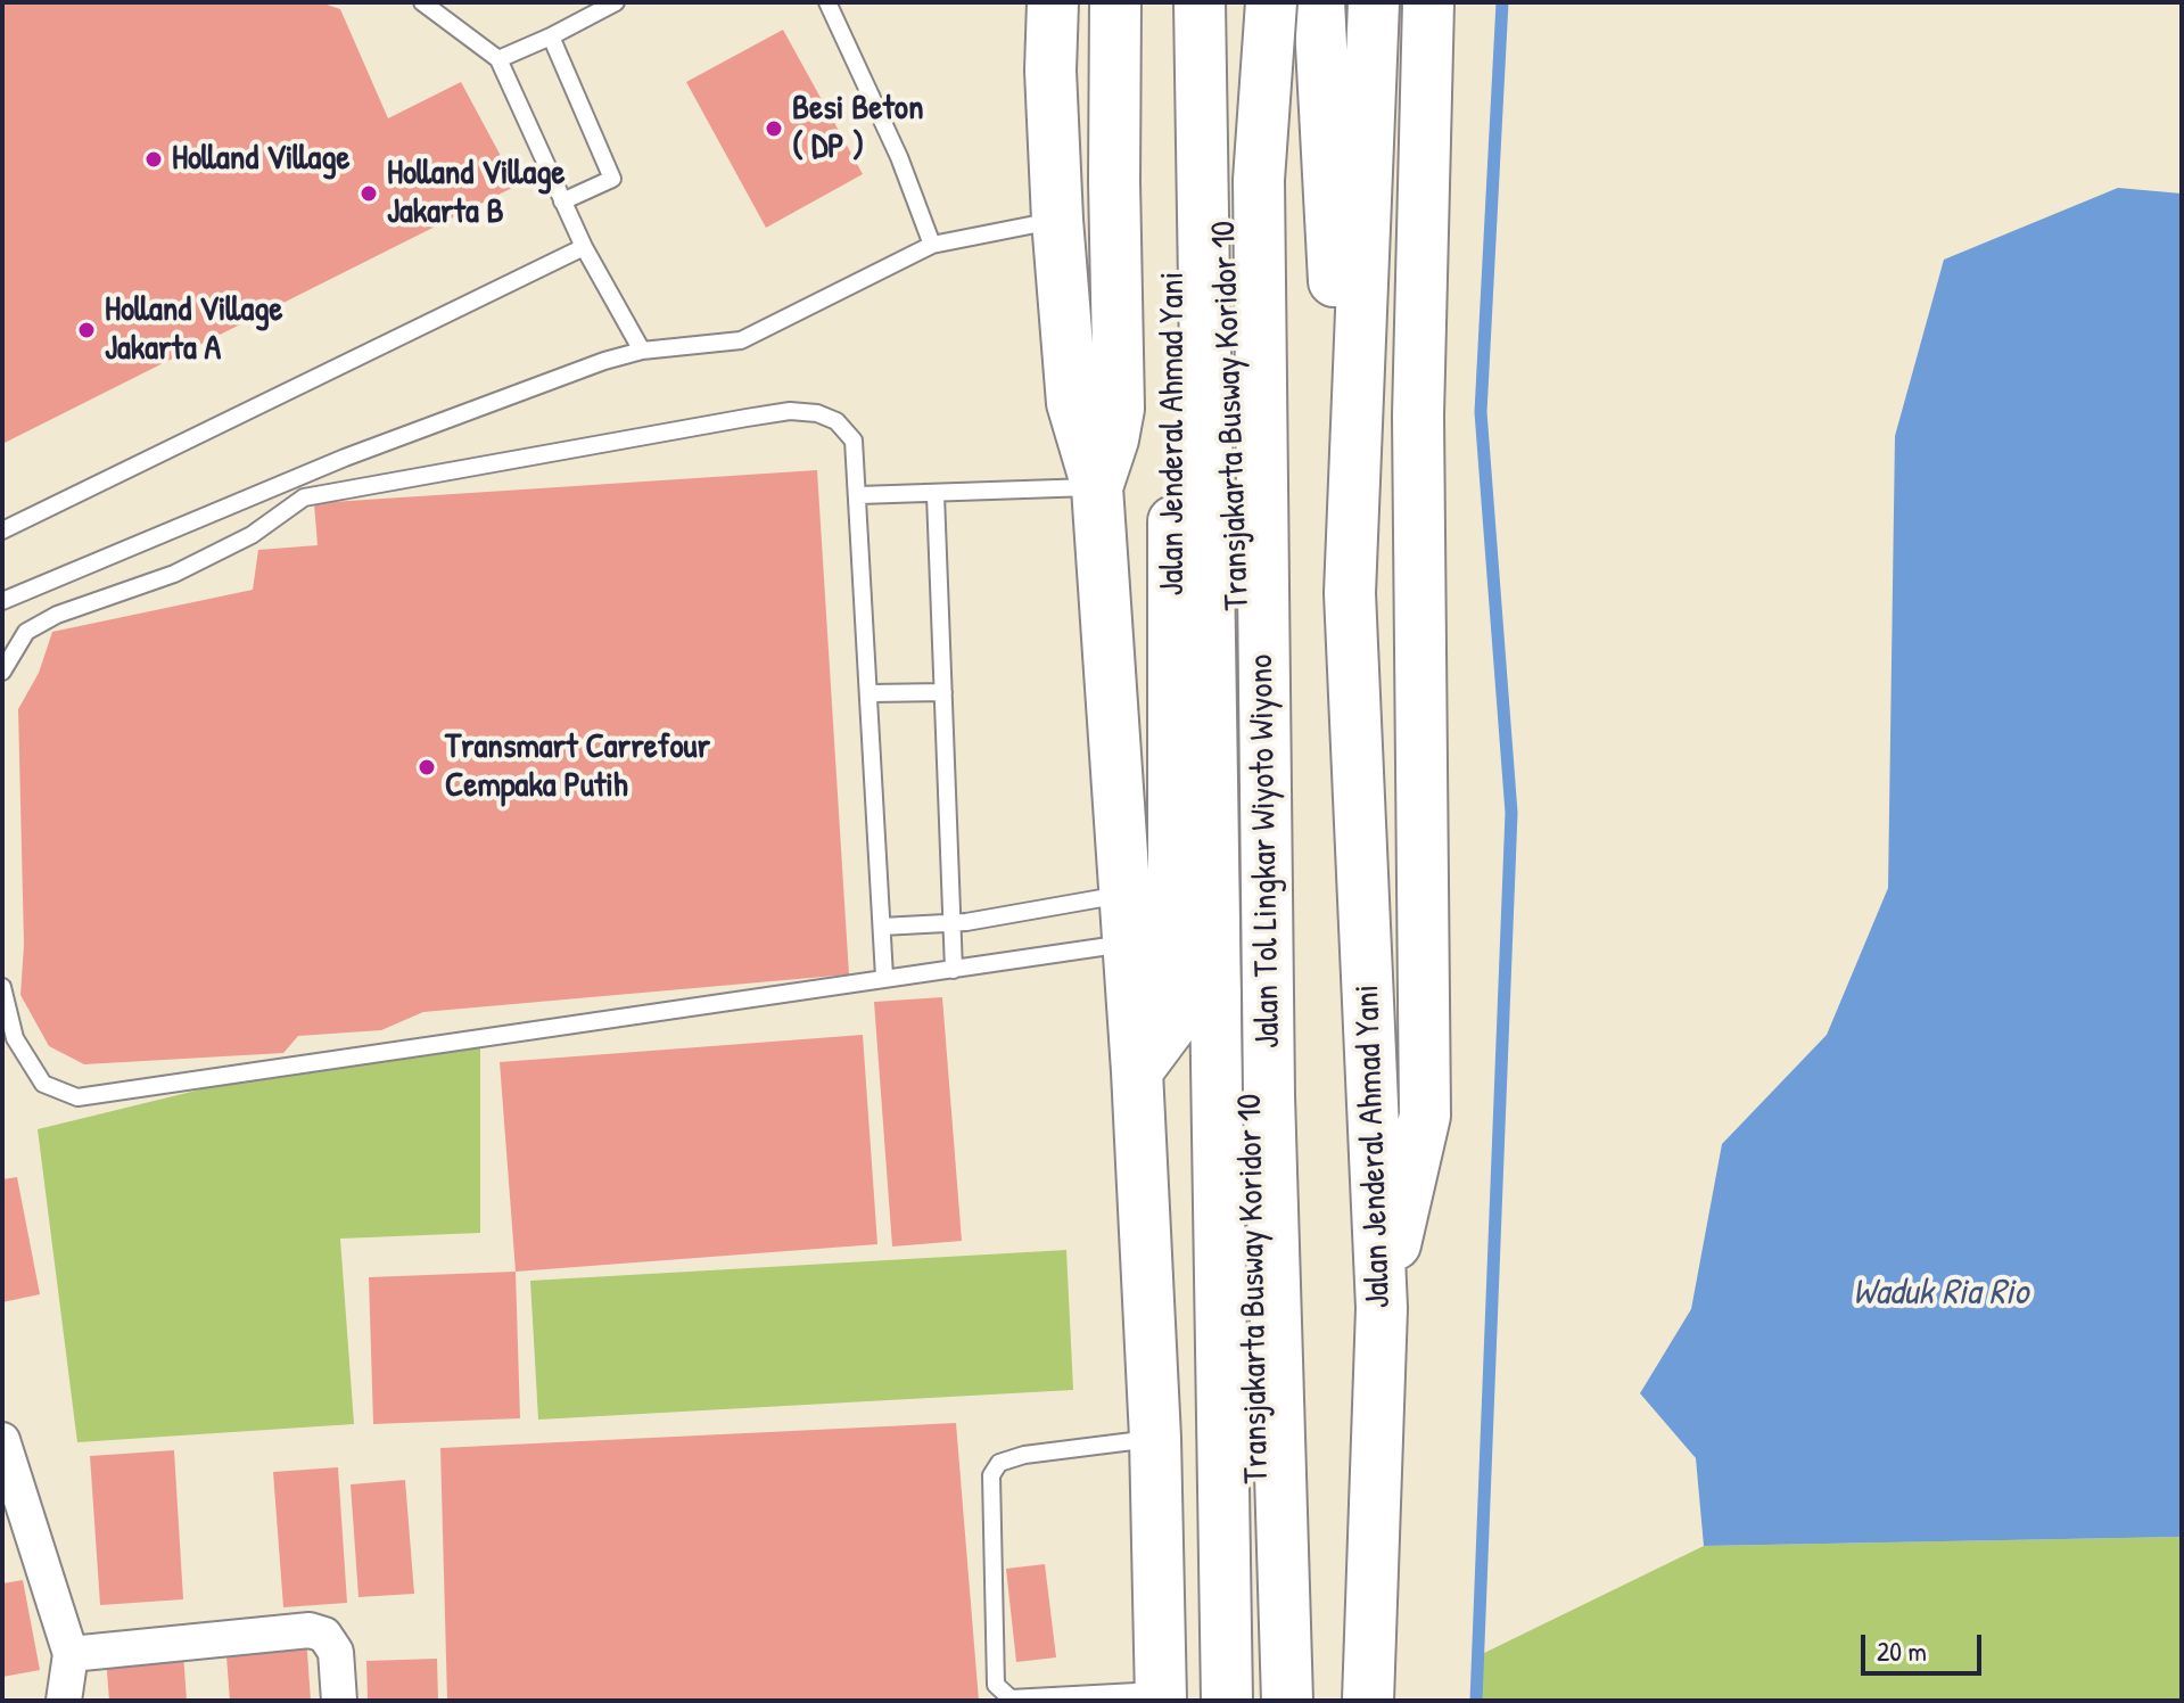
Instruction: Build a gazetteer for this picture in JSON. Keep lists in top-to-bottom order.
{
  "streets": {
    "highway": ["Jalan Jenderal Ahmad Yani", "Jalan Tol Lingkar Wiyoto Wiyono"],
    "lane": ["Transjakarta Busway Koridor 10"]
  },
  "crossings": [
    ["Transjakarta Busway Koridor 10", "Jalan Tol Lingkar Wiyoto Wiyono"]
  ],
  "water": ["Waduk Ria Rio"],
  "places": [
    "Besi Beton ( DP )",
    "Holland Village",
    "Holland Village Jakarta B",
    "Holland Village Jakarta A",
    "Transmart Carrefour Cempaka Putih"
  ],
  "scale_bar": "20 m"
}
